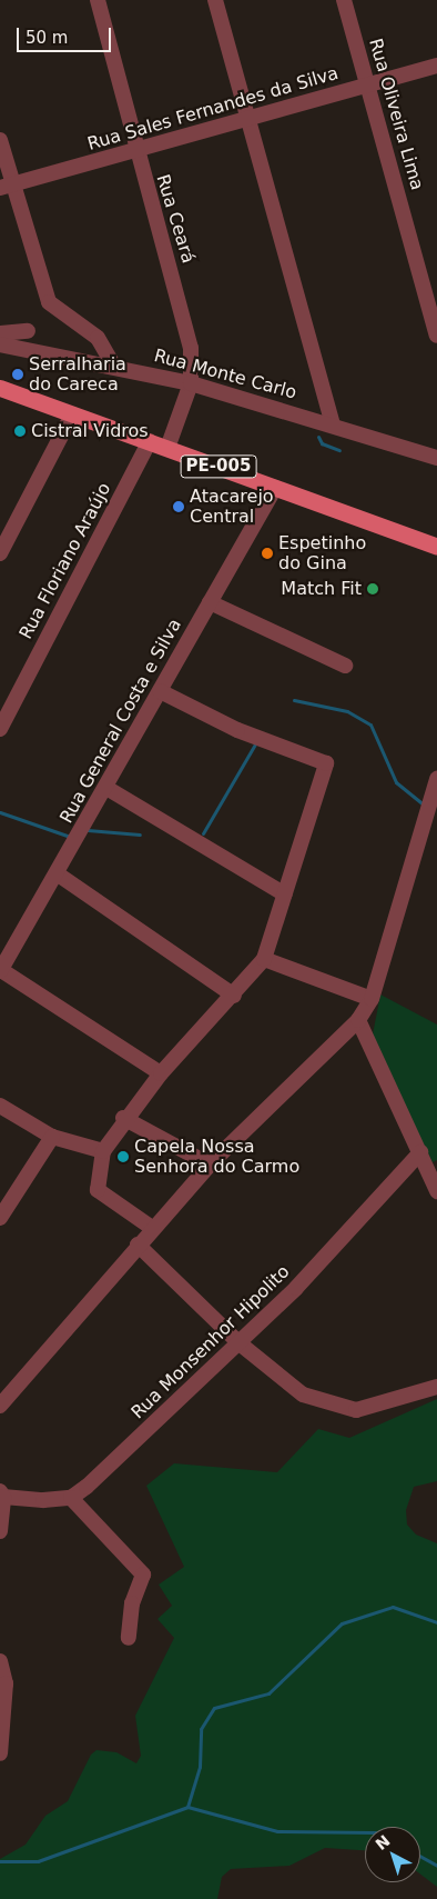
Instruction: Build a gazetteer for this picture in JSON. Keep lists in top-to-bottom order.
{
  "streets": {
    "main road": ["PE-005"],
    "street": [
      "Rua Sales Fernandes da Silva",
      "Rua Oliveira Lima",
      "Rua Ceará",
      "Rua Monte Carlo",
      "Rua Floriano Araújo",
      "Rua General Costa e Silva",
      "Rua Monsenhor Hipolito"
    ]
  },
  "crossings": [
    ["Rua Sales Fernandes da Silva", "Rua Oliveira Lima"],
    ["Rua Sales Fernandes da Silva", "Rua Ceará"],
    ["Rua Ceará", "Rua Monte Carlo"],
    ["Rua Ceará", "PE-005"],
    ["PE-005", "Rua Floriano Araújo"],
    ["PE-005", "Rua General Costa e Silva"]
  ],
  "places": [
    "Serralharia do Careca",
    "Cistral Vidros",
    "Atacarejo Central",
    "Espetinho do Gina",
    "Match Fit",
    "Capela Nossa Senhora do Carmo"
  ],
  "scale_bar": "50 m",
  "north": "top left"
}
